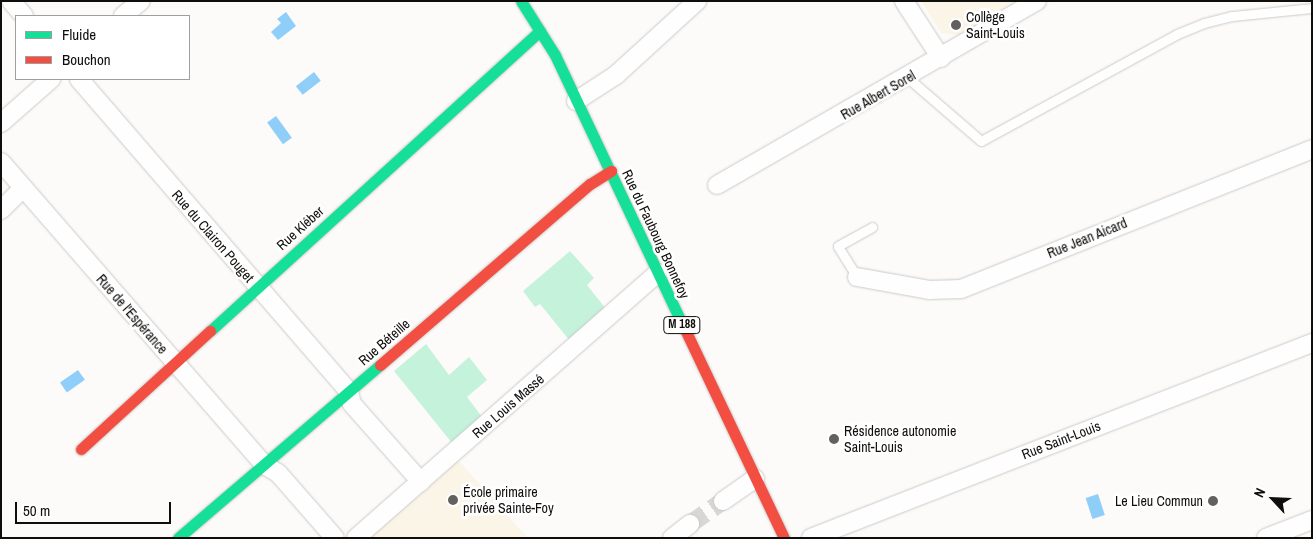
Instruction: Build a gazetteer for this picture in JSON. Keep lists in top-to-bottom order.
{
  "streets": {
    "street": [
      "Rue Albert Sorel",
      "Rue Kléber",
      "Rue du Faubourg Bonnefoy",
      "Rue du Clairon Pouget",
      "Rue Jean Aicard",
      "Rue de l'Espérance",
      "M 188",
      "Rue Béteille",
      "Rue Louis Massé",
      "Rue Saint-Louis"
    ]
  },
  "crossings": [
    ["Rue Kléber", "Rue du Faubourg Bonnefoy"],
    ["Rue Kléber", "Rue du Clairon Pouget"],
    ["Rue Kléber", "Rue de l'Espérance"],
    ["Rue du Faubourg Bonnefoy", "Rue Béteille"],
    ["Rue du Faubourg Bonnefoy", "Rue Louis Massé"],
    ["Rue du Clairon Pouget", "Rue Béteille"],
    ["Rue du Clairon Pouget", "Rue Louis Massé"],
    ["Rue de l'Espérance", "Rue Béteille"]
  ],
  "places": [
    "Collège Saint-Louis",
    "Résidence autonomie Saint-Louis",
    "École primaire privée Sainte-Foy",
    "Le Lieu Commun"
  ],
  "legend": ["Fluide", "Bouchon"],
  "scale_bar": "50 m",
  "north": "top left"
}
